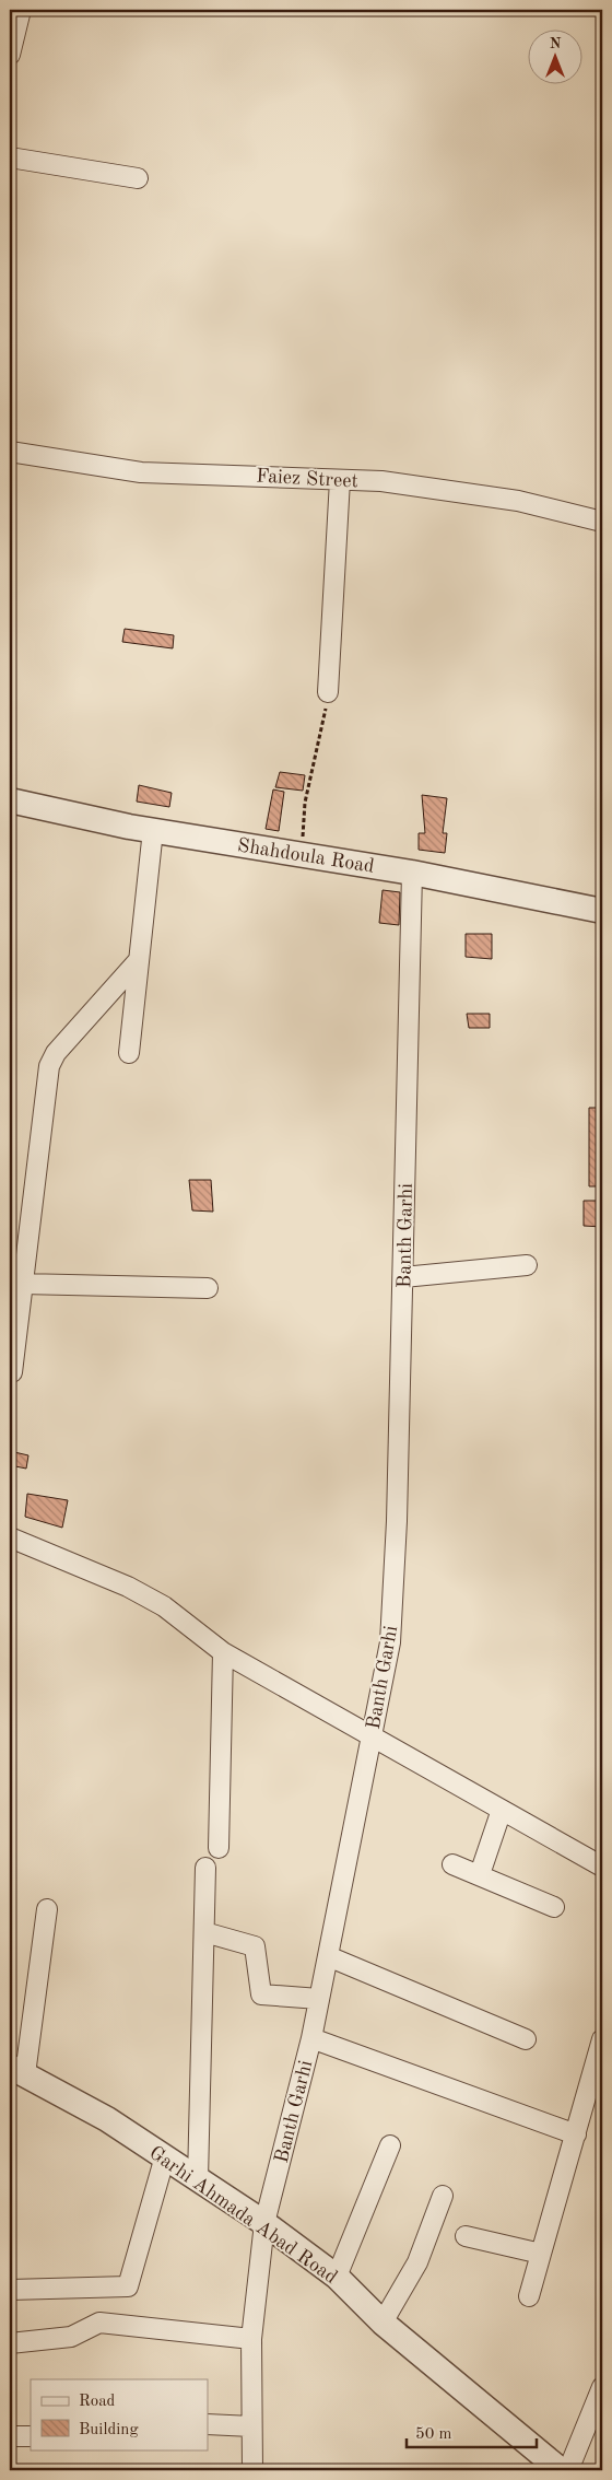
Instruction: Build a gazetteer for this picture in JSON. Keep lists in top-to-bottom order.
{
  "streets": {
    "street": [
      "Faiez Street",
      "Shahdoula Road",
      "Banth Garhi",
      "Garhi Ahmada Abad Road"
    ]
  },
  "crossings": [
    ["Shahdoula Road", "Banth Garhi"],
    ["Banth Garhi", "Garhi Ahmada Abad Road"]
  ],
  "legend": ["Road", "Building"],
  "scale_bar": "50 m",
  "north": "top"
}
